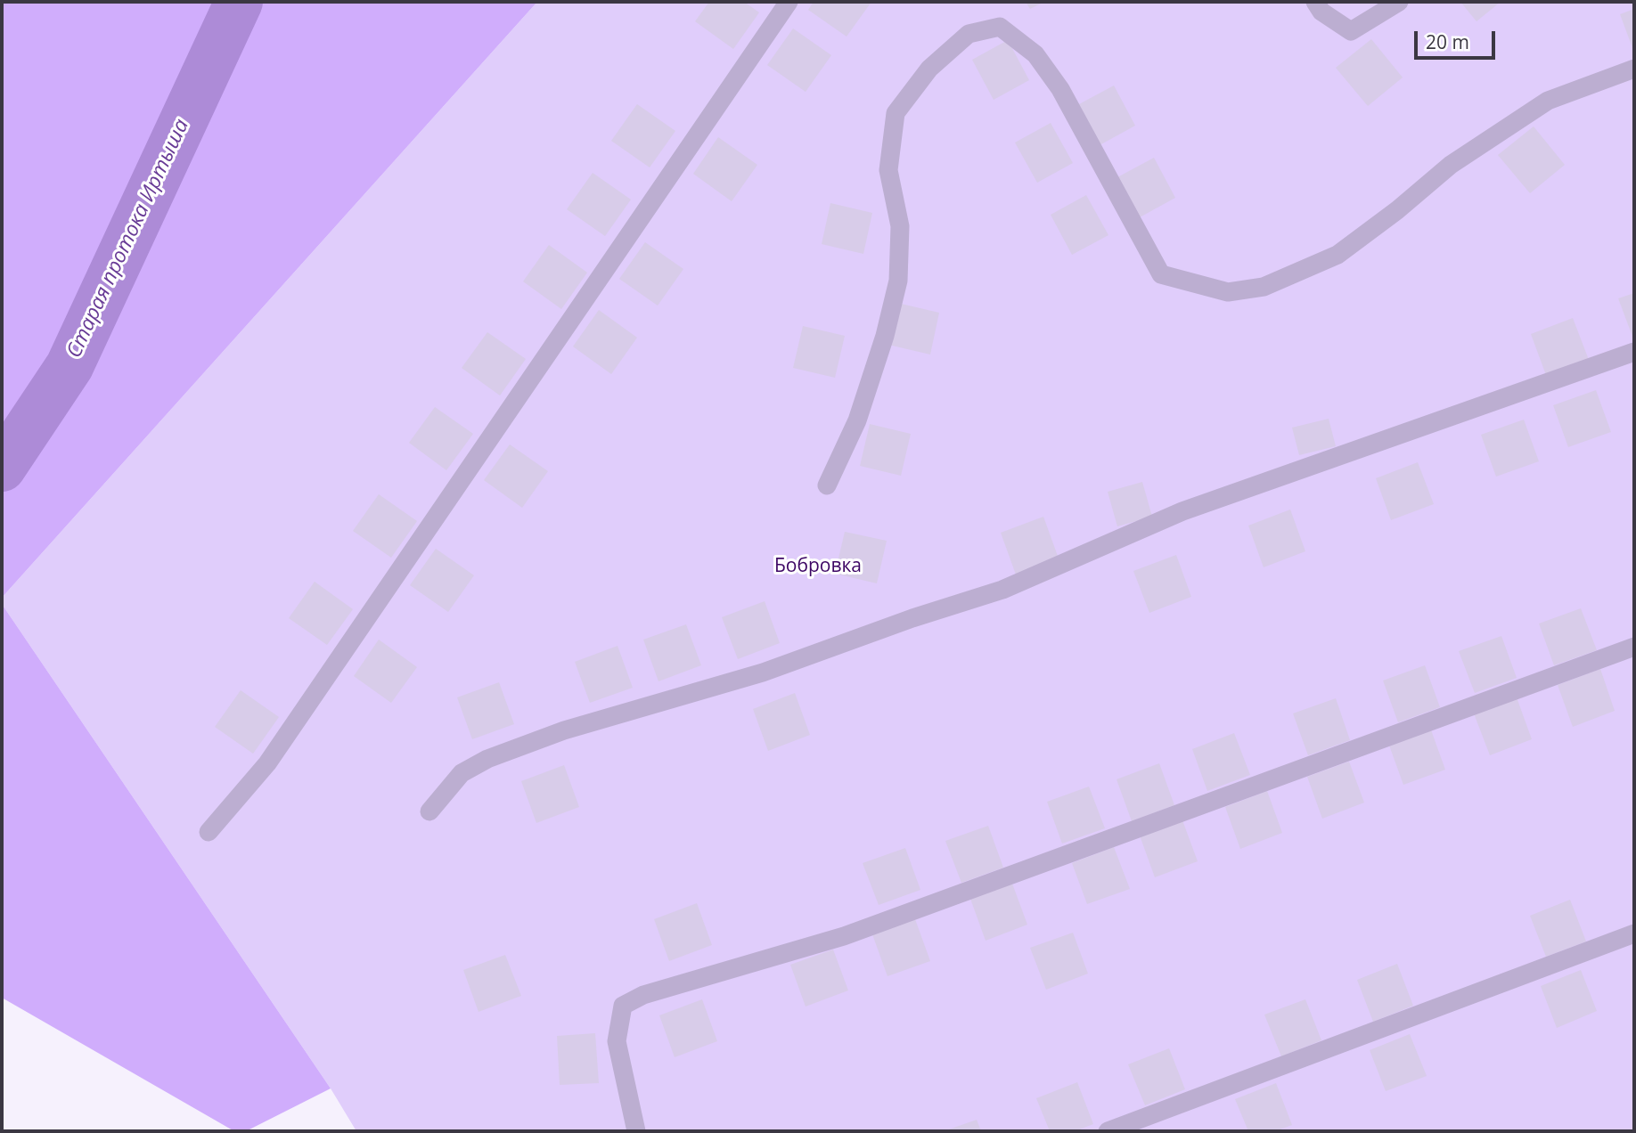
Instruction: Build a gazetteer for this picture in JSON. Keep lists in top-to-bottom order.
{
  "water": ["Старая протока Иртыша"],
  "parks": ["Бобровка"],
  "scale_bar": "20 m"
}
